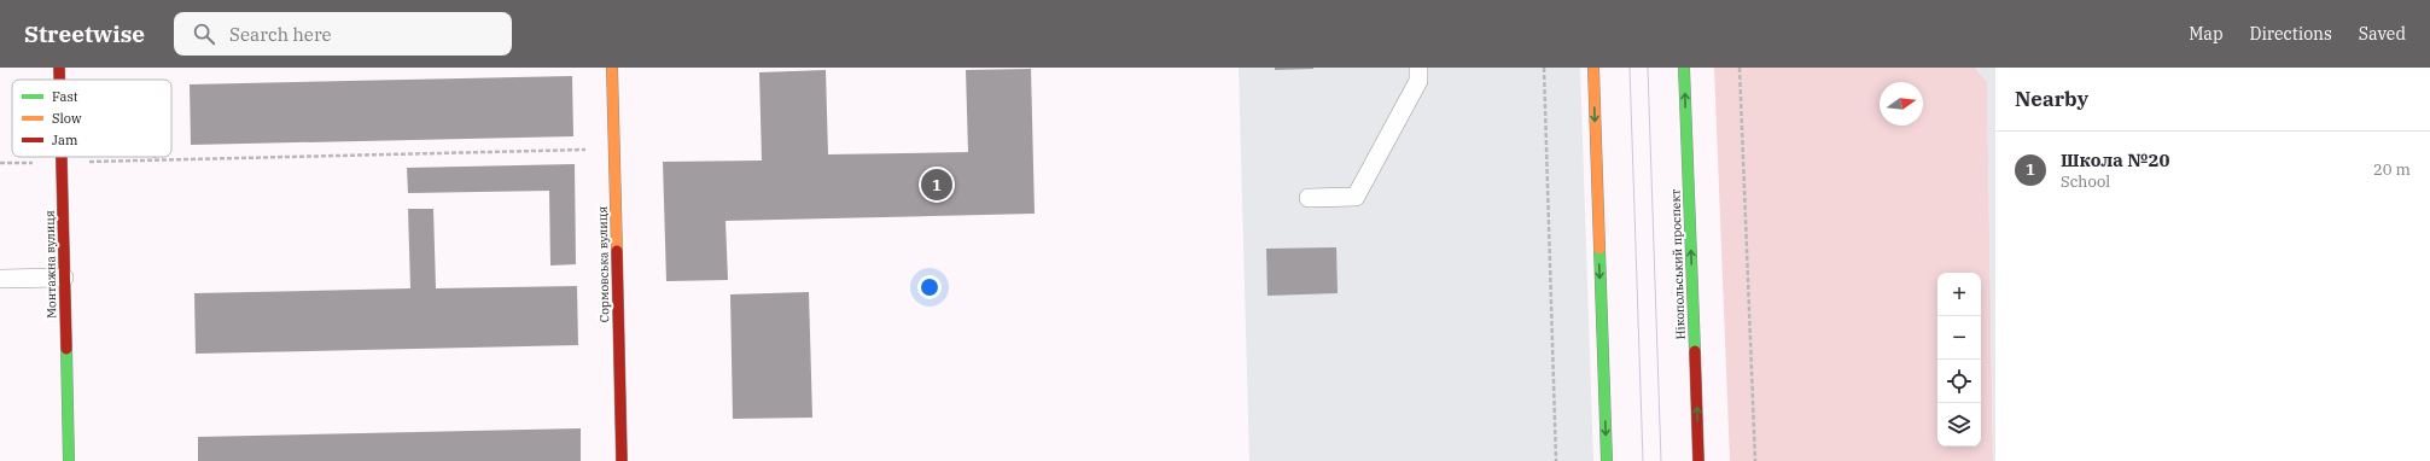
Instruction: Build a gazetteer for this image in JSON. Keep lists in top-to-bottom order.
{
  "streets": {
    "street": ["Монтажна вулиця", "Сормовська вулиця", "Нікопольський проспект"]
  },
  "legend": ["Fast", "Slow", "Jam"],
  "north": "right",
  "page": {
    "header": "Streetwise",
    "search": "Search here",
    "nav": ["Map", "Directions", "Saved"],
    "heading": "Nearby",
    "list": [
      {
        "mark": "1",
        "name": "Школа №20",
        "note": "School",
        "value": "20 m"
      }
    ],
    "pins": "1",
    "map_buttons": ["+", "−"]
  }
}
